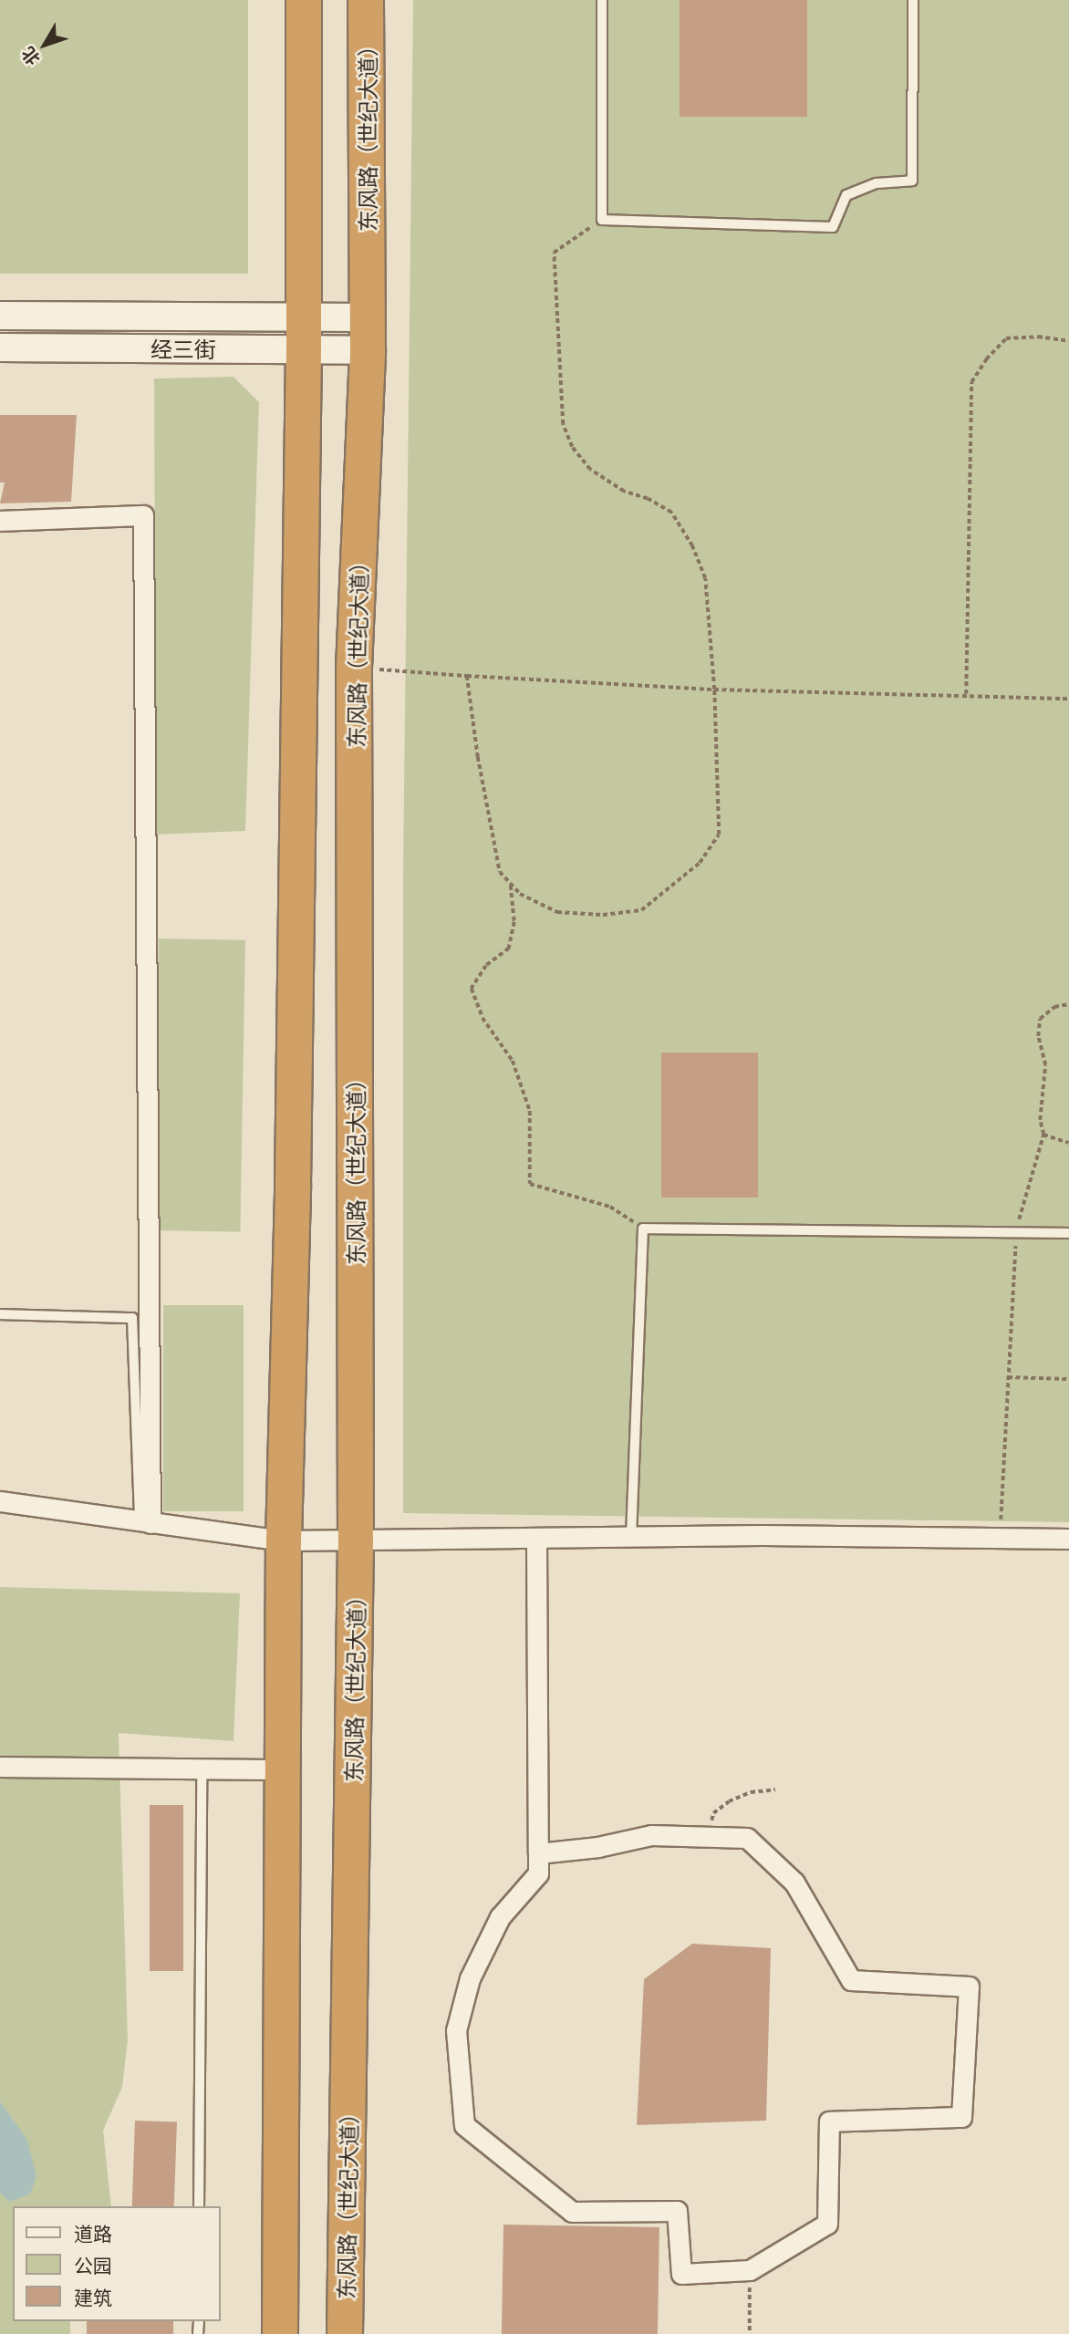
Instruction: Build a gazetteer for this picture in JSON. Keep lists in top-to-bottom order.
{
  "streets": {
    "highway": ["东风路（世纪大道）"],
    "main road": ["经三街"]
  },
  "crossings": [
    ["东风路（世纪大道）", "经三街"]
  ],
  "legend": ["道路", "公园", "建筑"],
  "north": "bottom left"
}
